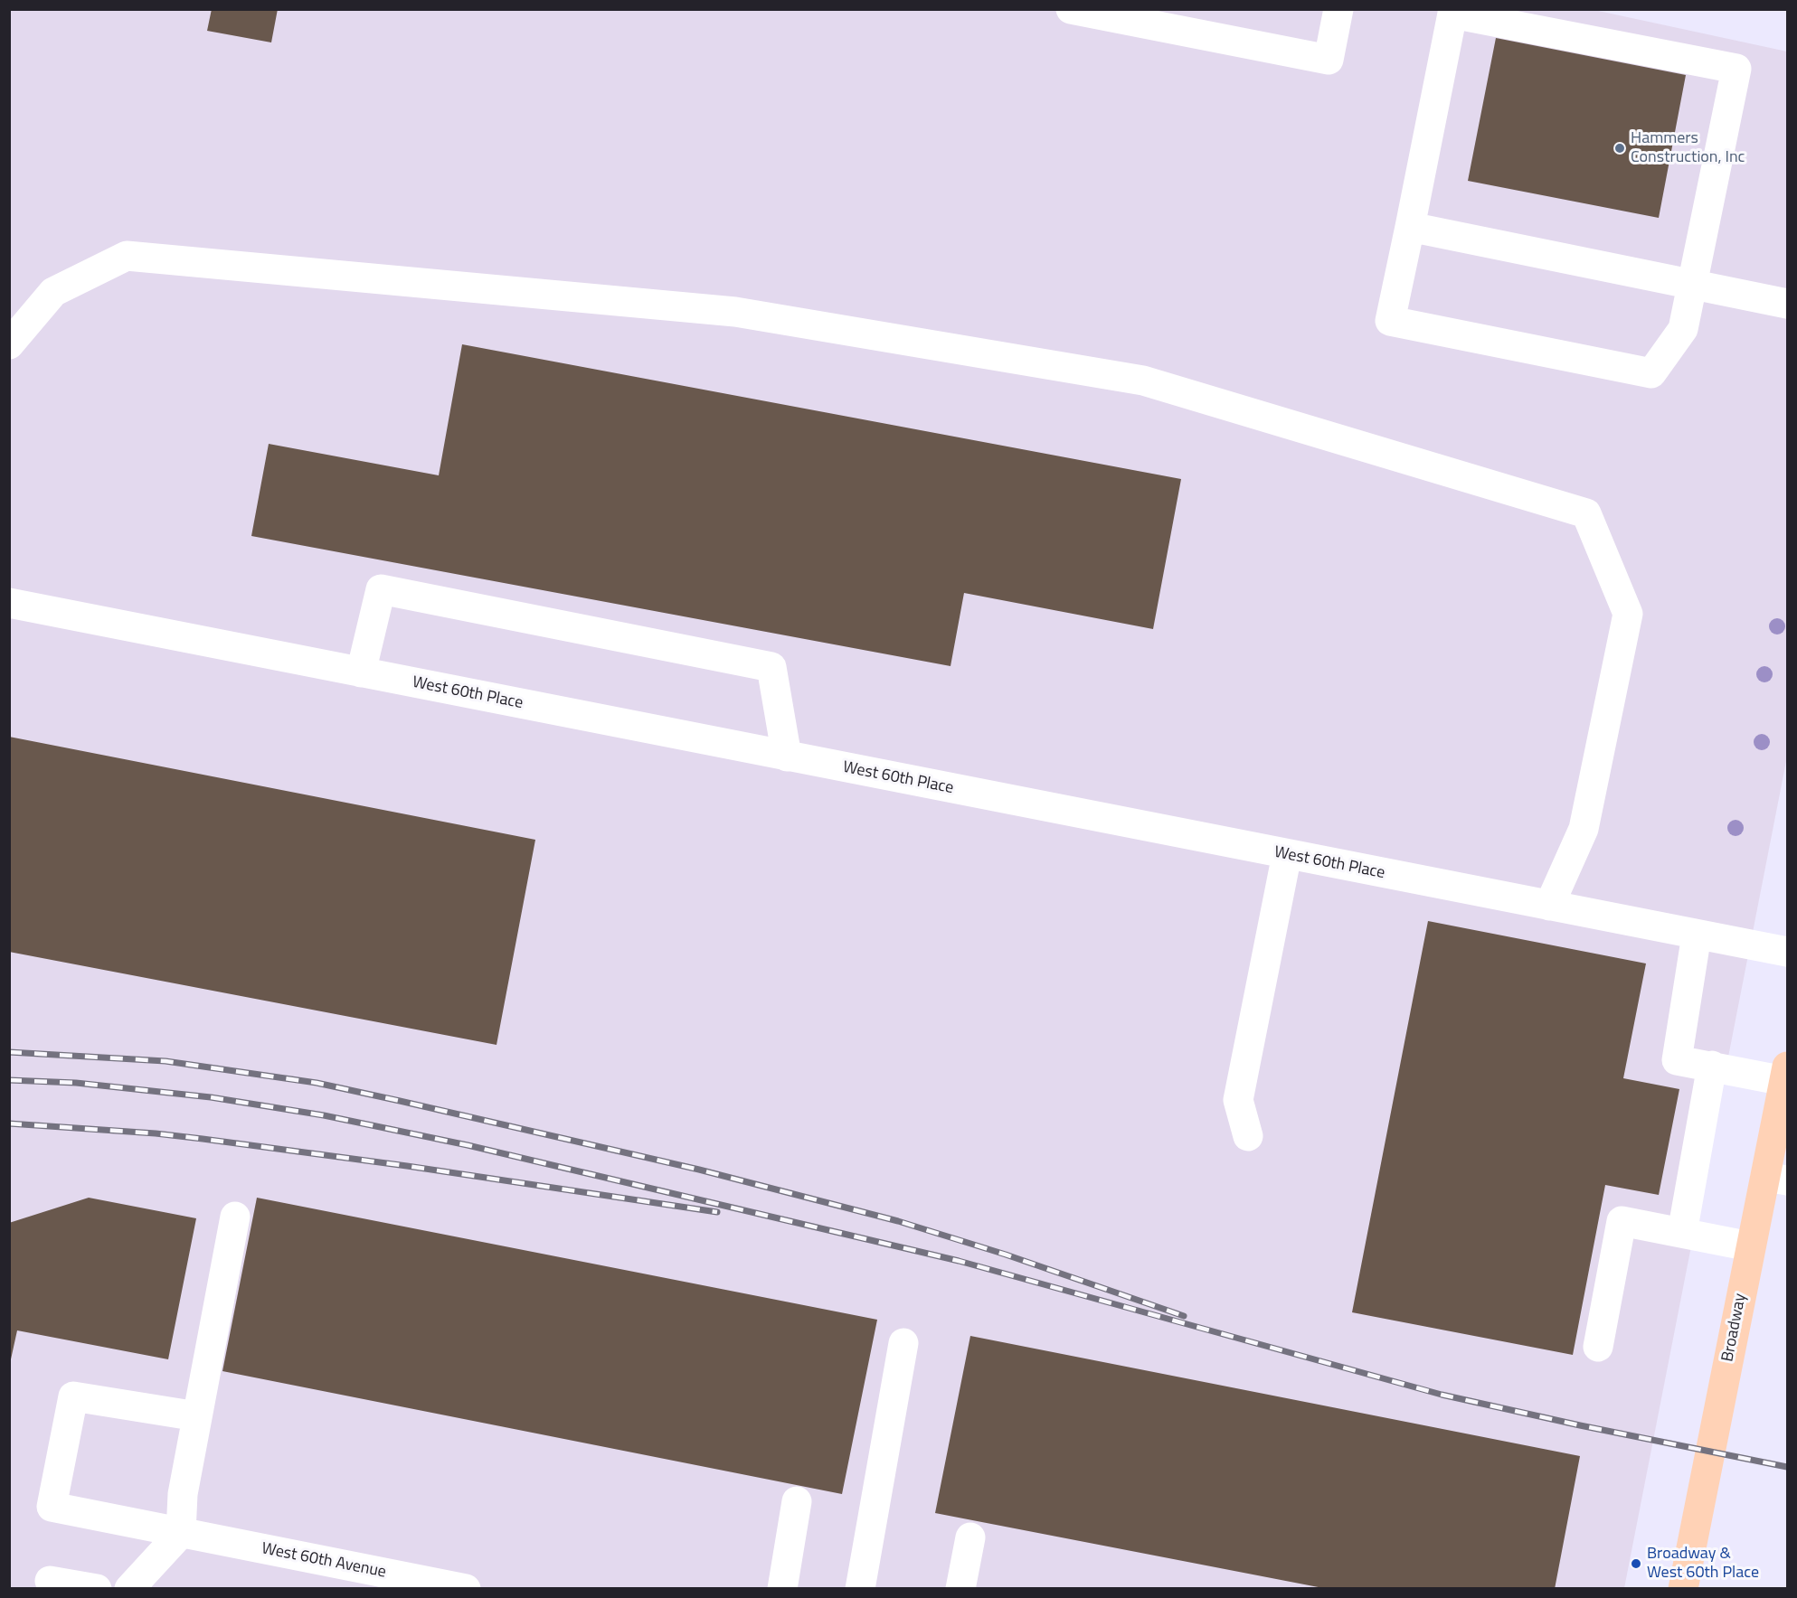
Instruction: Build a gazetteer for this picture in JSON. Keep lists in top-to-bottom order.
{
  "streets": {
    "main road": ["Broadway"],
    "street": ["West 60th Place", "West 60th Avenue"]
  },
  "places": ["Hammers Construction, Inc", "Broadway & West 60th Place"]
}
